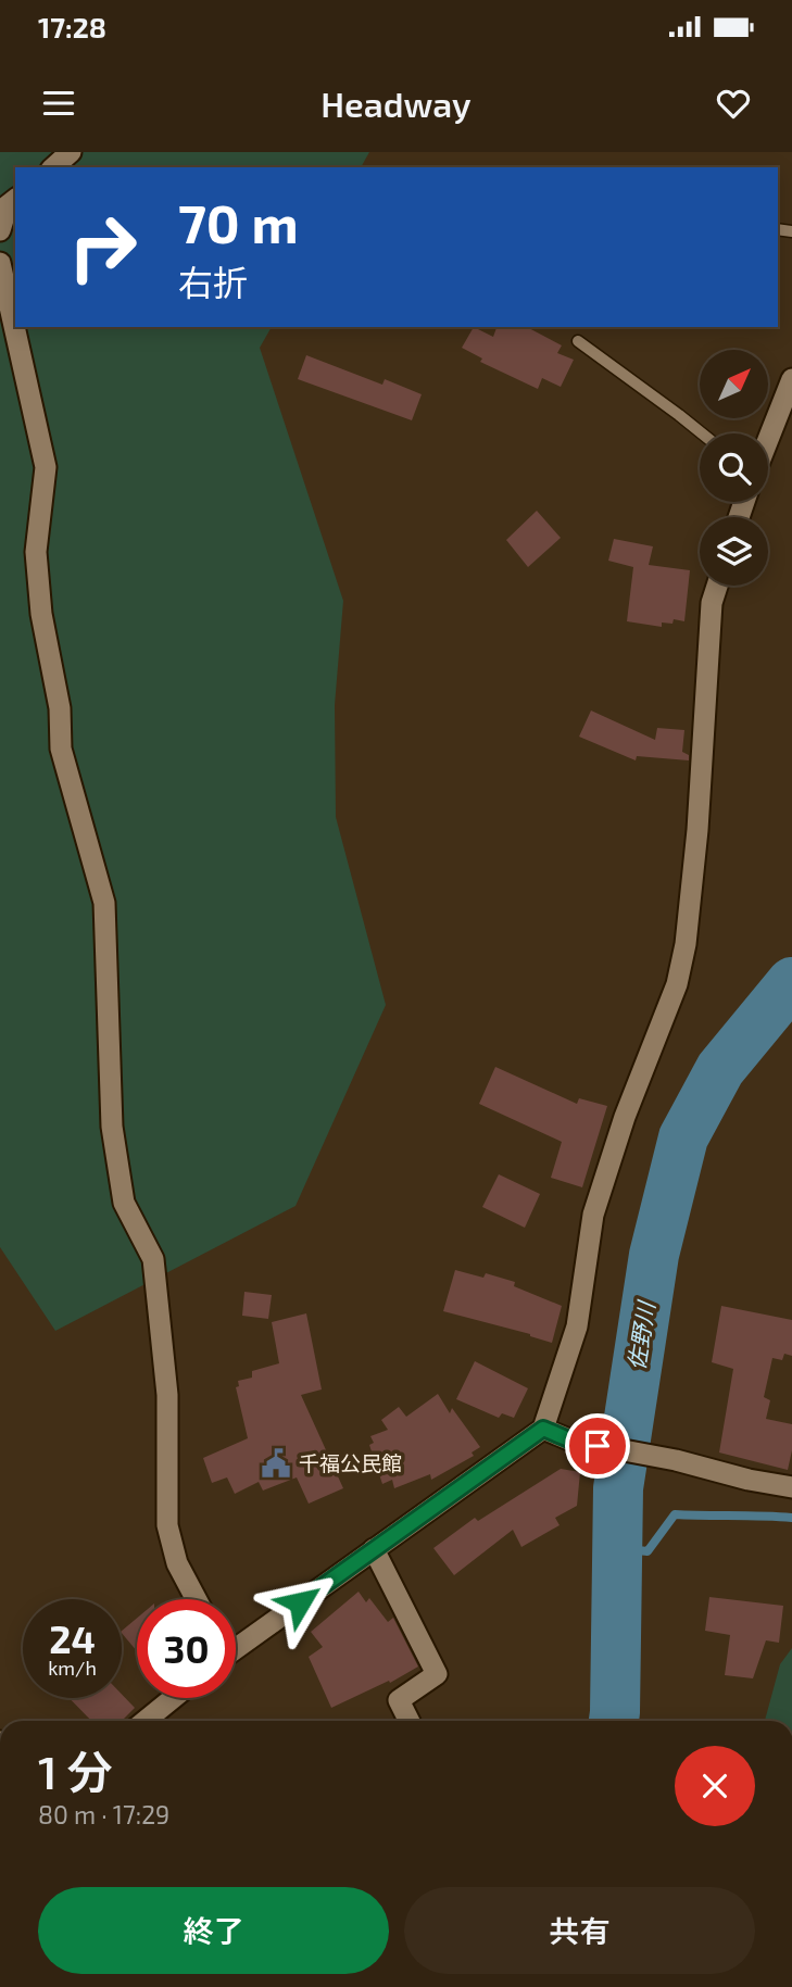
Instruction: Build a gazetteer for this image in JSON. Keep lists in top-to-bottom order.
{
  "water": ["佐野川"],
  "places": {
    "public building": ["千福公民館"]
  },
  "north": "top right",
  "page": {
    "status": "17:28",
    "header": "Headway",
    "turn": ["70 m", "右折"],
    "speed": "24 km/h",
    "limit": "30",
    "heading": ["1 分", "80 m · 17:29"],
    "buttons": ["終了", "共有"]
  }
}
